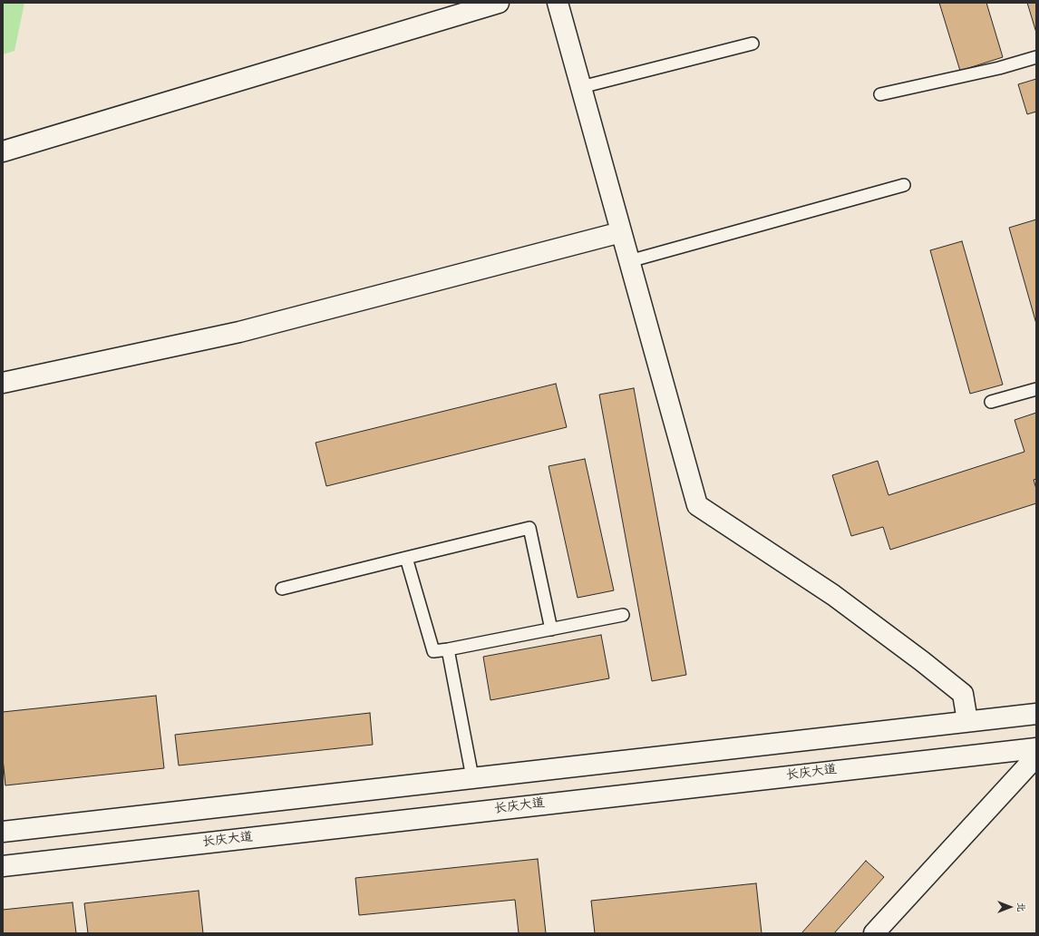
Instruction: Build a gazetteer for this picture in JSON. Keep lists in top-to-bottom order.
{
  "streets": {
    "street": ["长庆大道"]
  },
  "north": "right"
}
